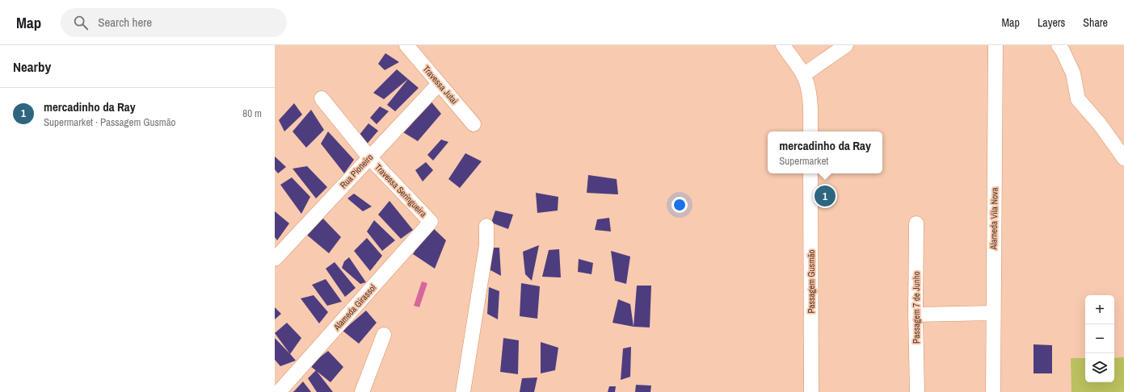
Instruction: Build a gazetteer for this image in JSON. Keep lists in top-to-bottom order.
{
  "streets": {
    "street": [
      "Travessa Jutai",
      "Rua Pioneiro",
      "Travessa Seringueira",
      "Alameda Vila Nova",
      "Passagem Gusmão",
      "Alameda Girassol",
      "Passagem 7 de Junho"
    ]
  },
  "crossings": [
    ["Travessa Jutai", "Rua Pioneiro"],
    ["Rua Pioneiro", "Travessa Seringueira"],
    ["Travessa Seringueira", "Alameda Girassol"]
  ],
  "page": {
    "header": "Map",
    "search": "Search here",
    "nav": ["Map", "Layers", "Share"],
    "heading": "Nearby",
    "list": [
      {
        "mark": "1",
        "name": "mercadinho da Ray",
        "note": "Supermarket · Passagem Gusmão",
        "value": "80 m"
      }
    ],
    "popup": ["mercadinho da Ray", "Supermarket"],
    "pins": "1",
    "map_buttons": ["+", "−"]
  }
}
